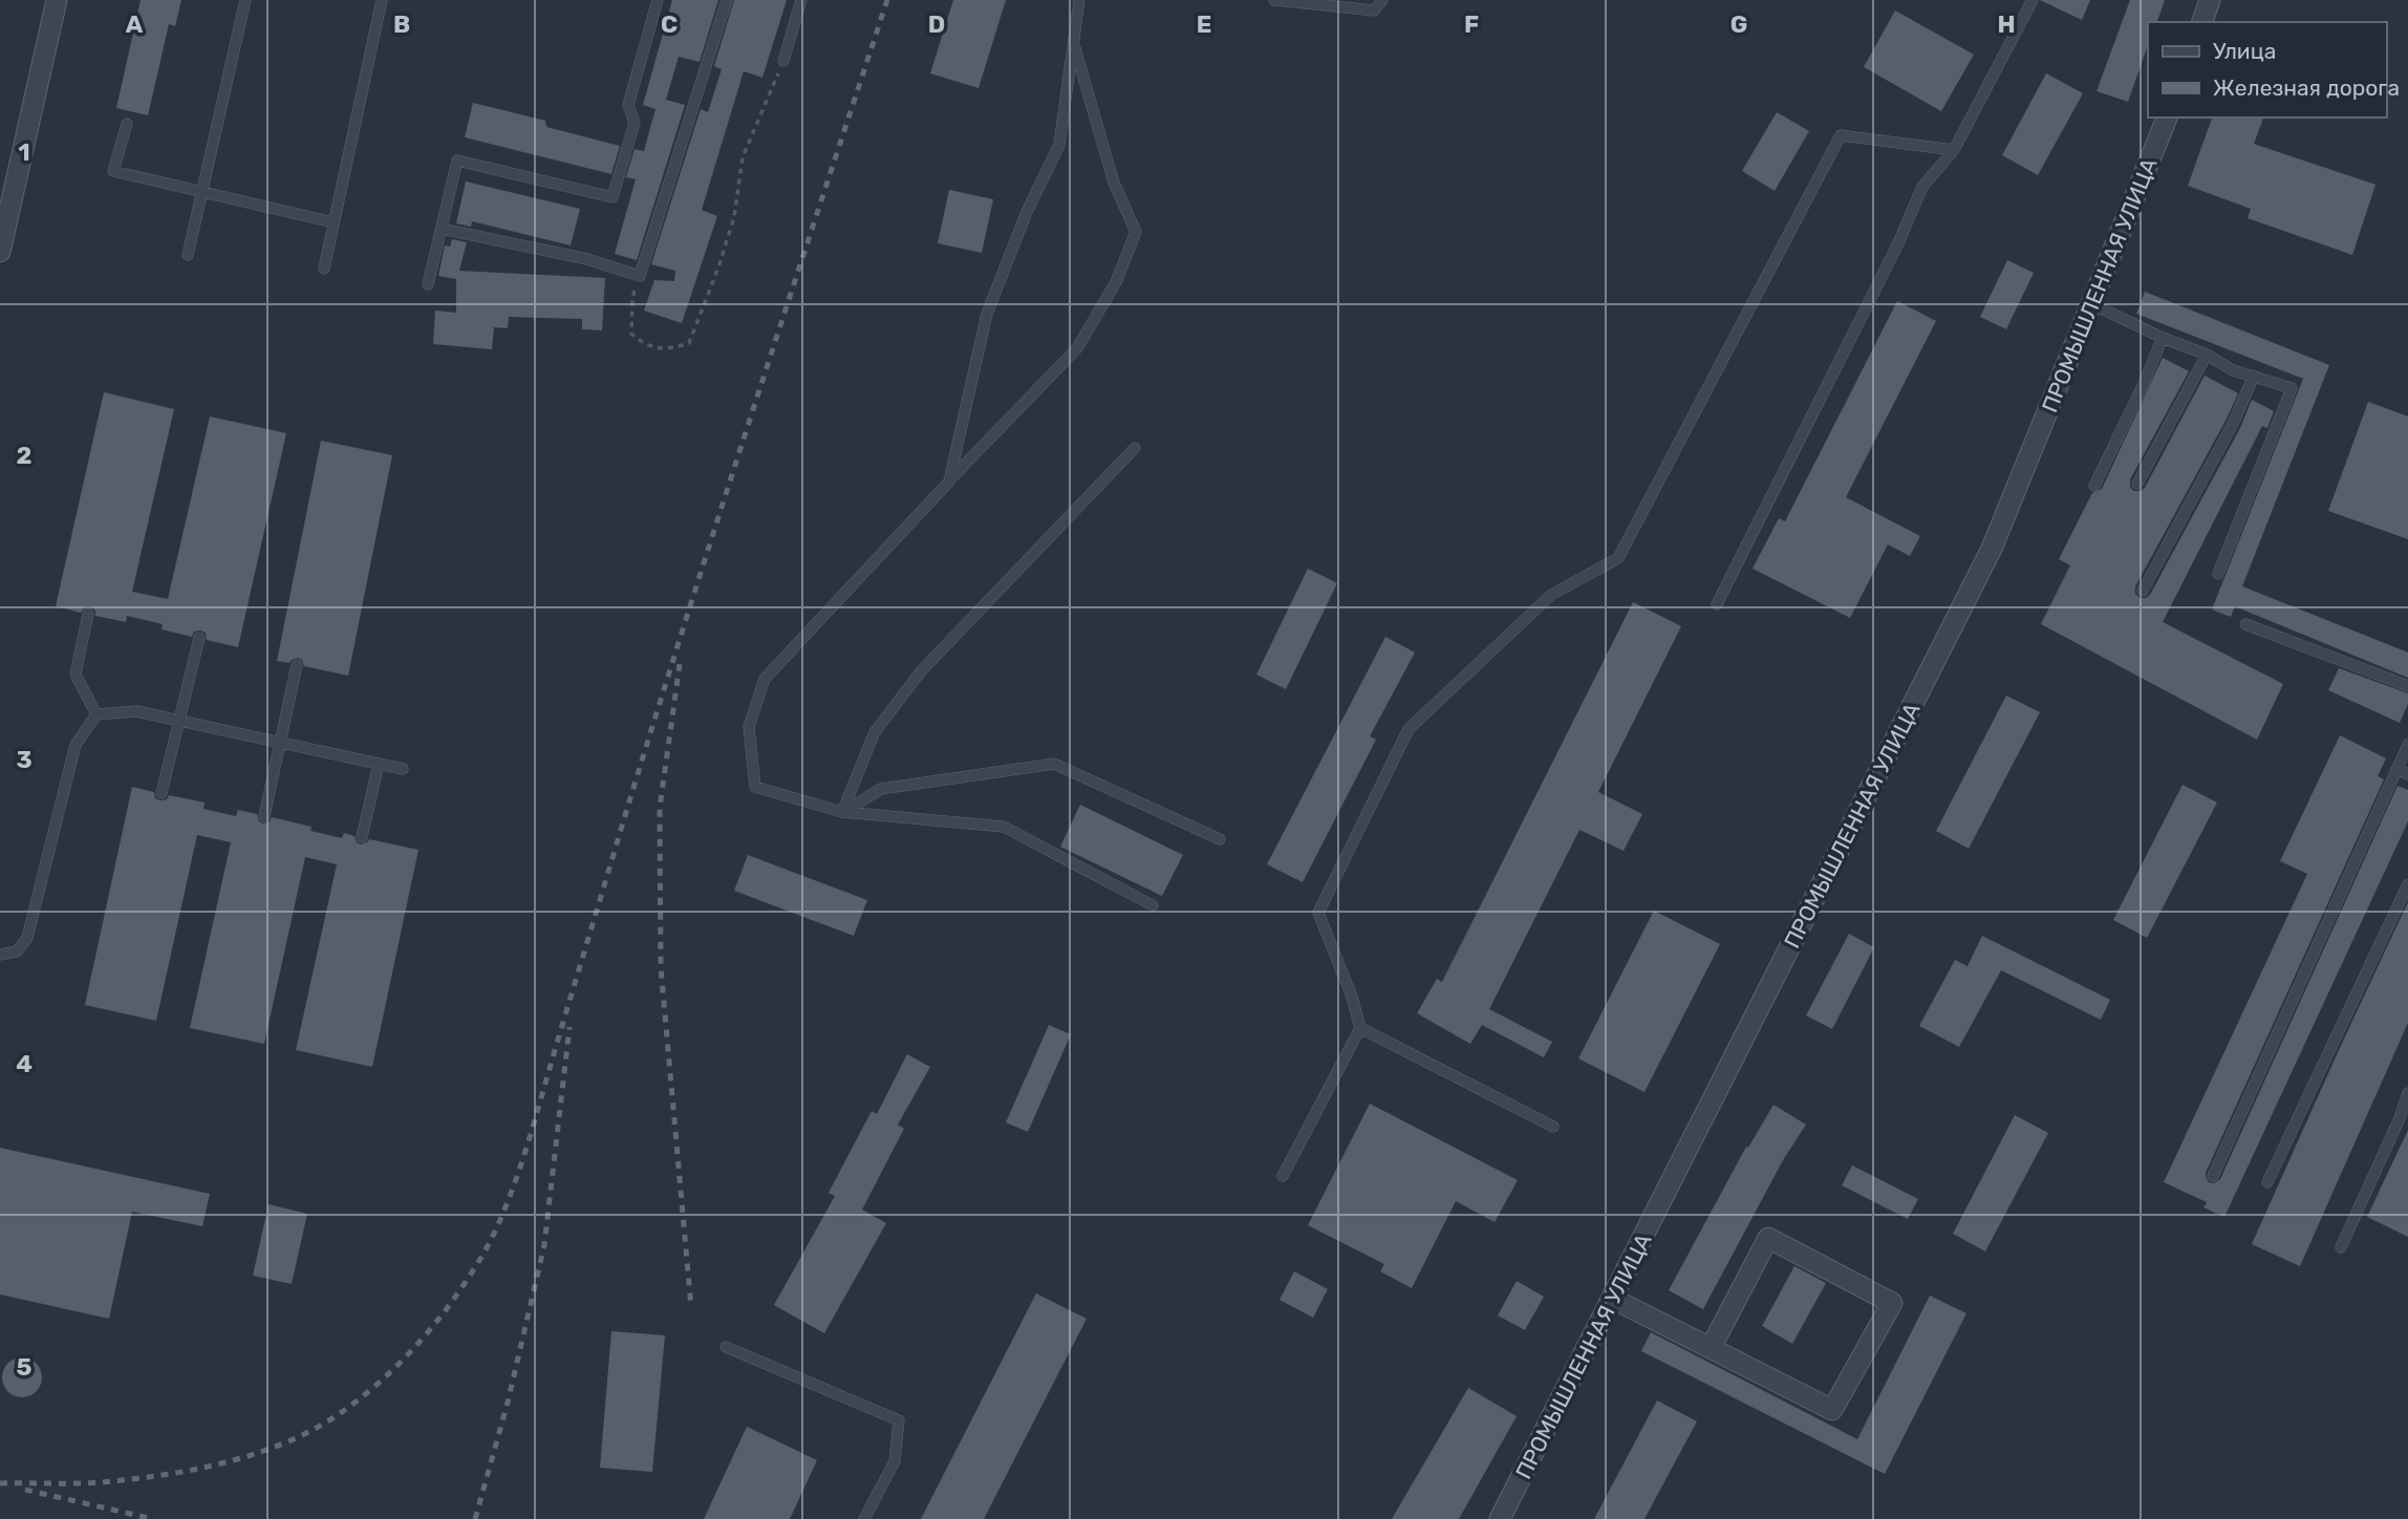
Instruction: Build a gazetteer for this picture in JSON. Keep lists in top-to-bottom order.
{
  "streets": {
    "street": ["ПРОМЫШЛЕННАЯ УЛИЦА"]
  },
  "legend": ["Улица", "Железная дорога"],
  "grid": {
    "columns": [
      "A",
      "B",
      "C",
      "D",
      "E",
      "F",
      "G",
      "H"
    ],
    "rows": [
      "1",
      "2",
      "3",
      "4",
      "5"
    ]
  }
}
